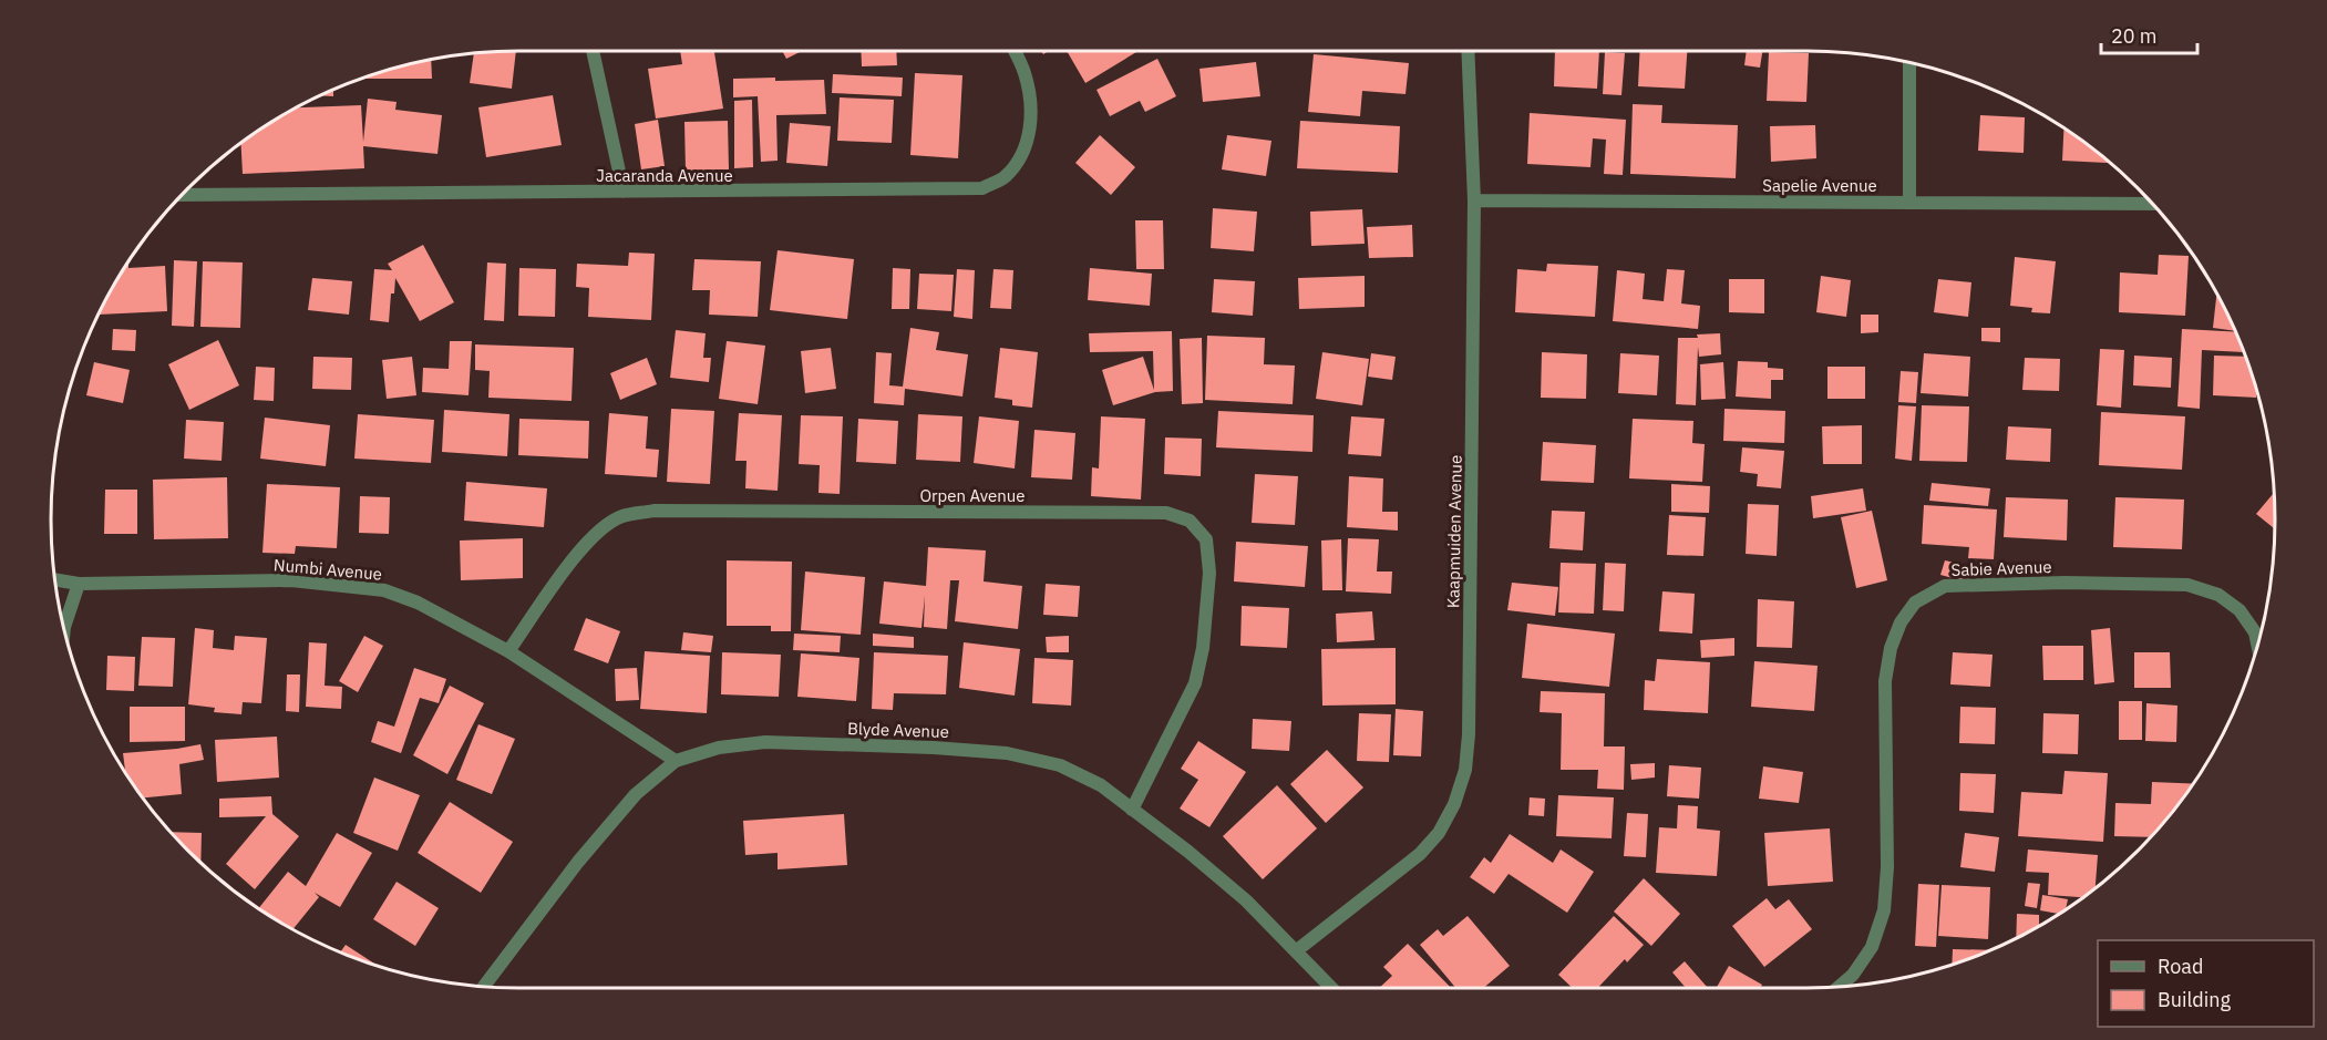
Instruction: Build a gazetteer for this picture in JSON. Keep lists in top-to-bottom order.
{
  "streets": {
    "street": [
      "Jacaranda Avenue",
      "Sapelie Avenue",
      "Orpen Avenue",
      "Kaapmuiden Avenue",
      "Sabie Avenue",
      "Numbi Avenue",
      "Blyde Avenue"
    ]
  },
  "crossings": [
    ["Sapelie Avenue", "Kaapmuiden Avenue"],
    ["Orpen Avenue", "Numbi Avenue"],
    ["Orpen Avenue", "Blyde Avenue"],
    ["Kaapmuiden Avenue", "Blyde Avenue"],
    ["Numbi Avenue", "Blyde Avenue"]
  ],
  "legend": ["Road", "Building"],
  "scale_bar": "20 m"
}
